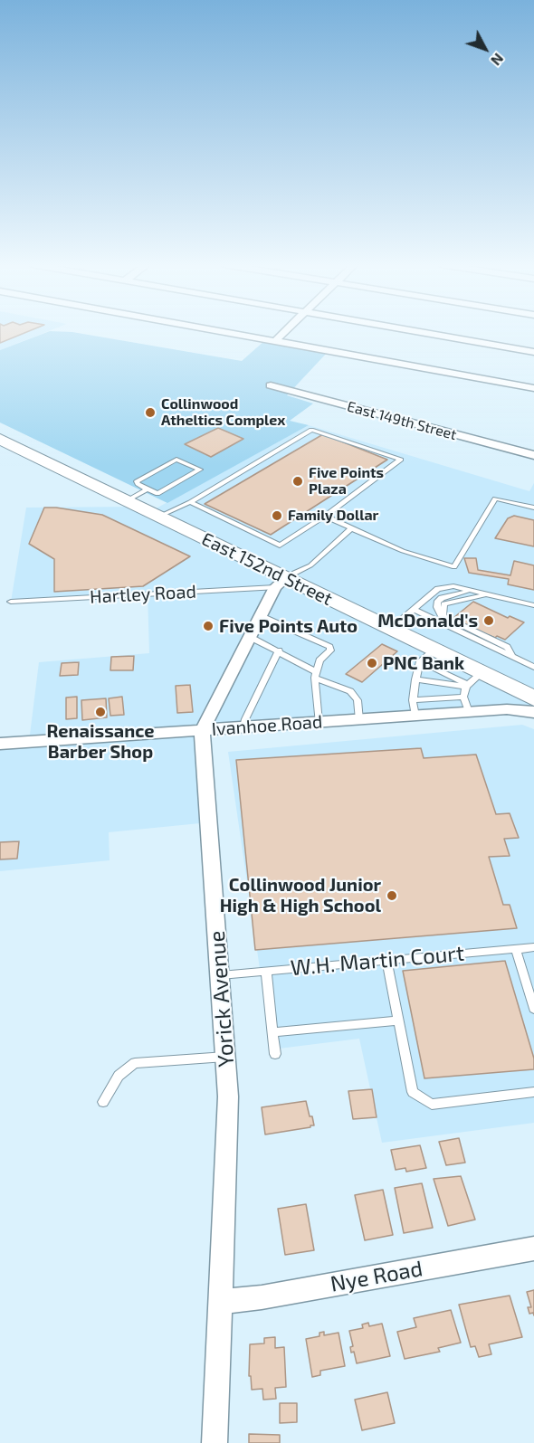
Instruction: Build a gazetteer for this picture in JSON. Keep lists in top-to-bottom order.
{
  "streets": {
    "street": [
      "East 149th Street",
      "East 152nd Street",
      "Ivanhoe Road",
      "Yorick Avenue",
      "Nye Road"
    ],
    "lane": ["Hartley Road", "W.H. Martin Court"]
  },
  "crossings": [
    ["East 152nd Street", "Hartley Road"],
    ["Ivanhoe Road", "Yorick Avenue"],
    ["W.H. Martin Court", "Yorick Avenue"],
    ["Yorick Avenue", "Nye Road"]
  ],
  "places": [
    "Collinwood Atheltics Complex",
    "Five Points Plaza",
    "Family Dollar",
    "McDonald's",
    "Five Points Auto",
    "PNC Bank",
    "Renaissance Barber Shop",
    "Collinwood Junior High & High School"
  ],
  "north": "bottom right"
}
